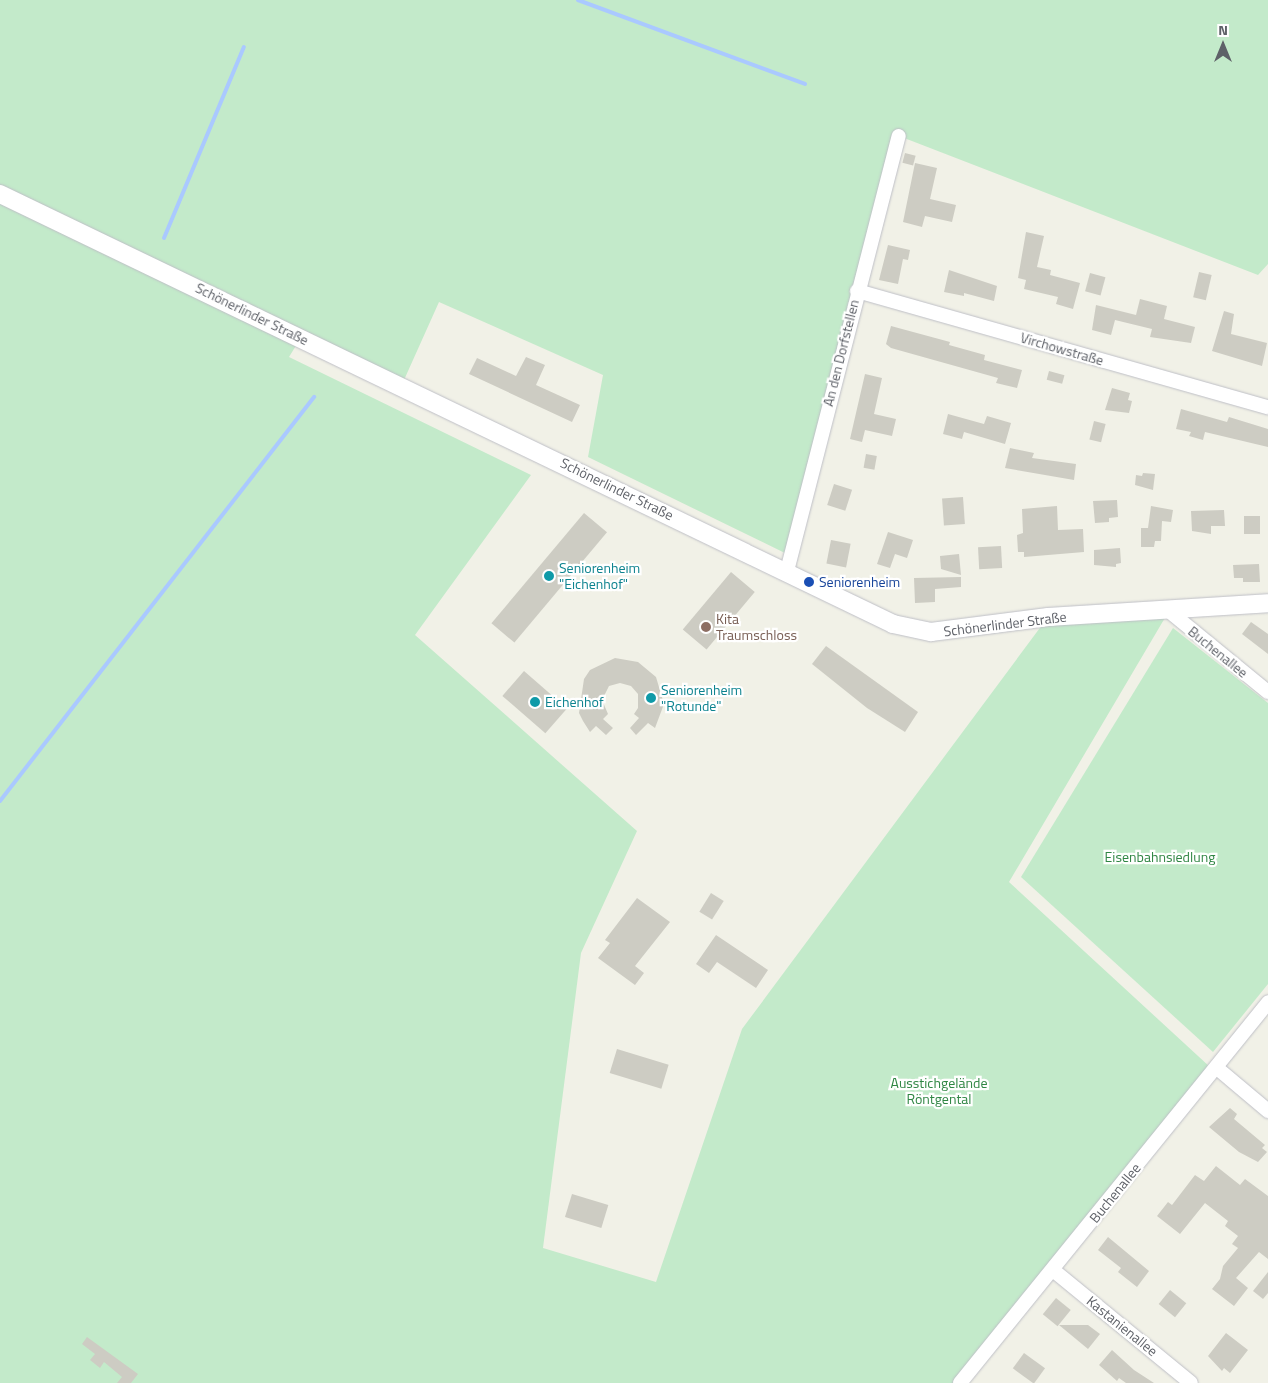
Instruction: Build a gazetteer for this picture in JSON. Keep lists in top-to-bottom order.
{
  "streets": {
    "street": [
      "Schönerlinder Straße",
      "Virchowstraße",
      "An den Dorfstellen",
      "Buchenallee",
      "Kastanienallee"
    ]
  },
  "crossings": [
    ["Schönerlinder Straße", "An den Dorfstellen"],
    ["Schönerlinder Straße", "Buchenallee"],
    ["Virchowstraße", "An den Dorfstellen"],
    ["Buchenallee", "Kastanienallee"]
  ],
  "parks": ["Eisenbahnsiedlung", "Ausstichgelände Röntgental"],
  "places": [
    "Seniorenheim \"Eichenhof\"",
    "Seniorenheim",
    "Kita Traumschloss",
    "Seniorenheim \"Rotunde\"",
    "Eichenhof"
  ],
  "north": "top"
}
